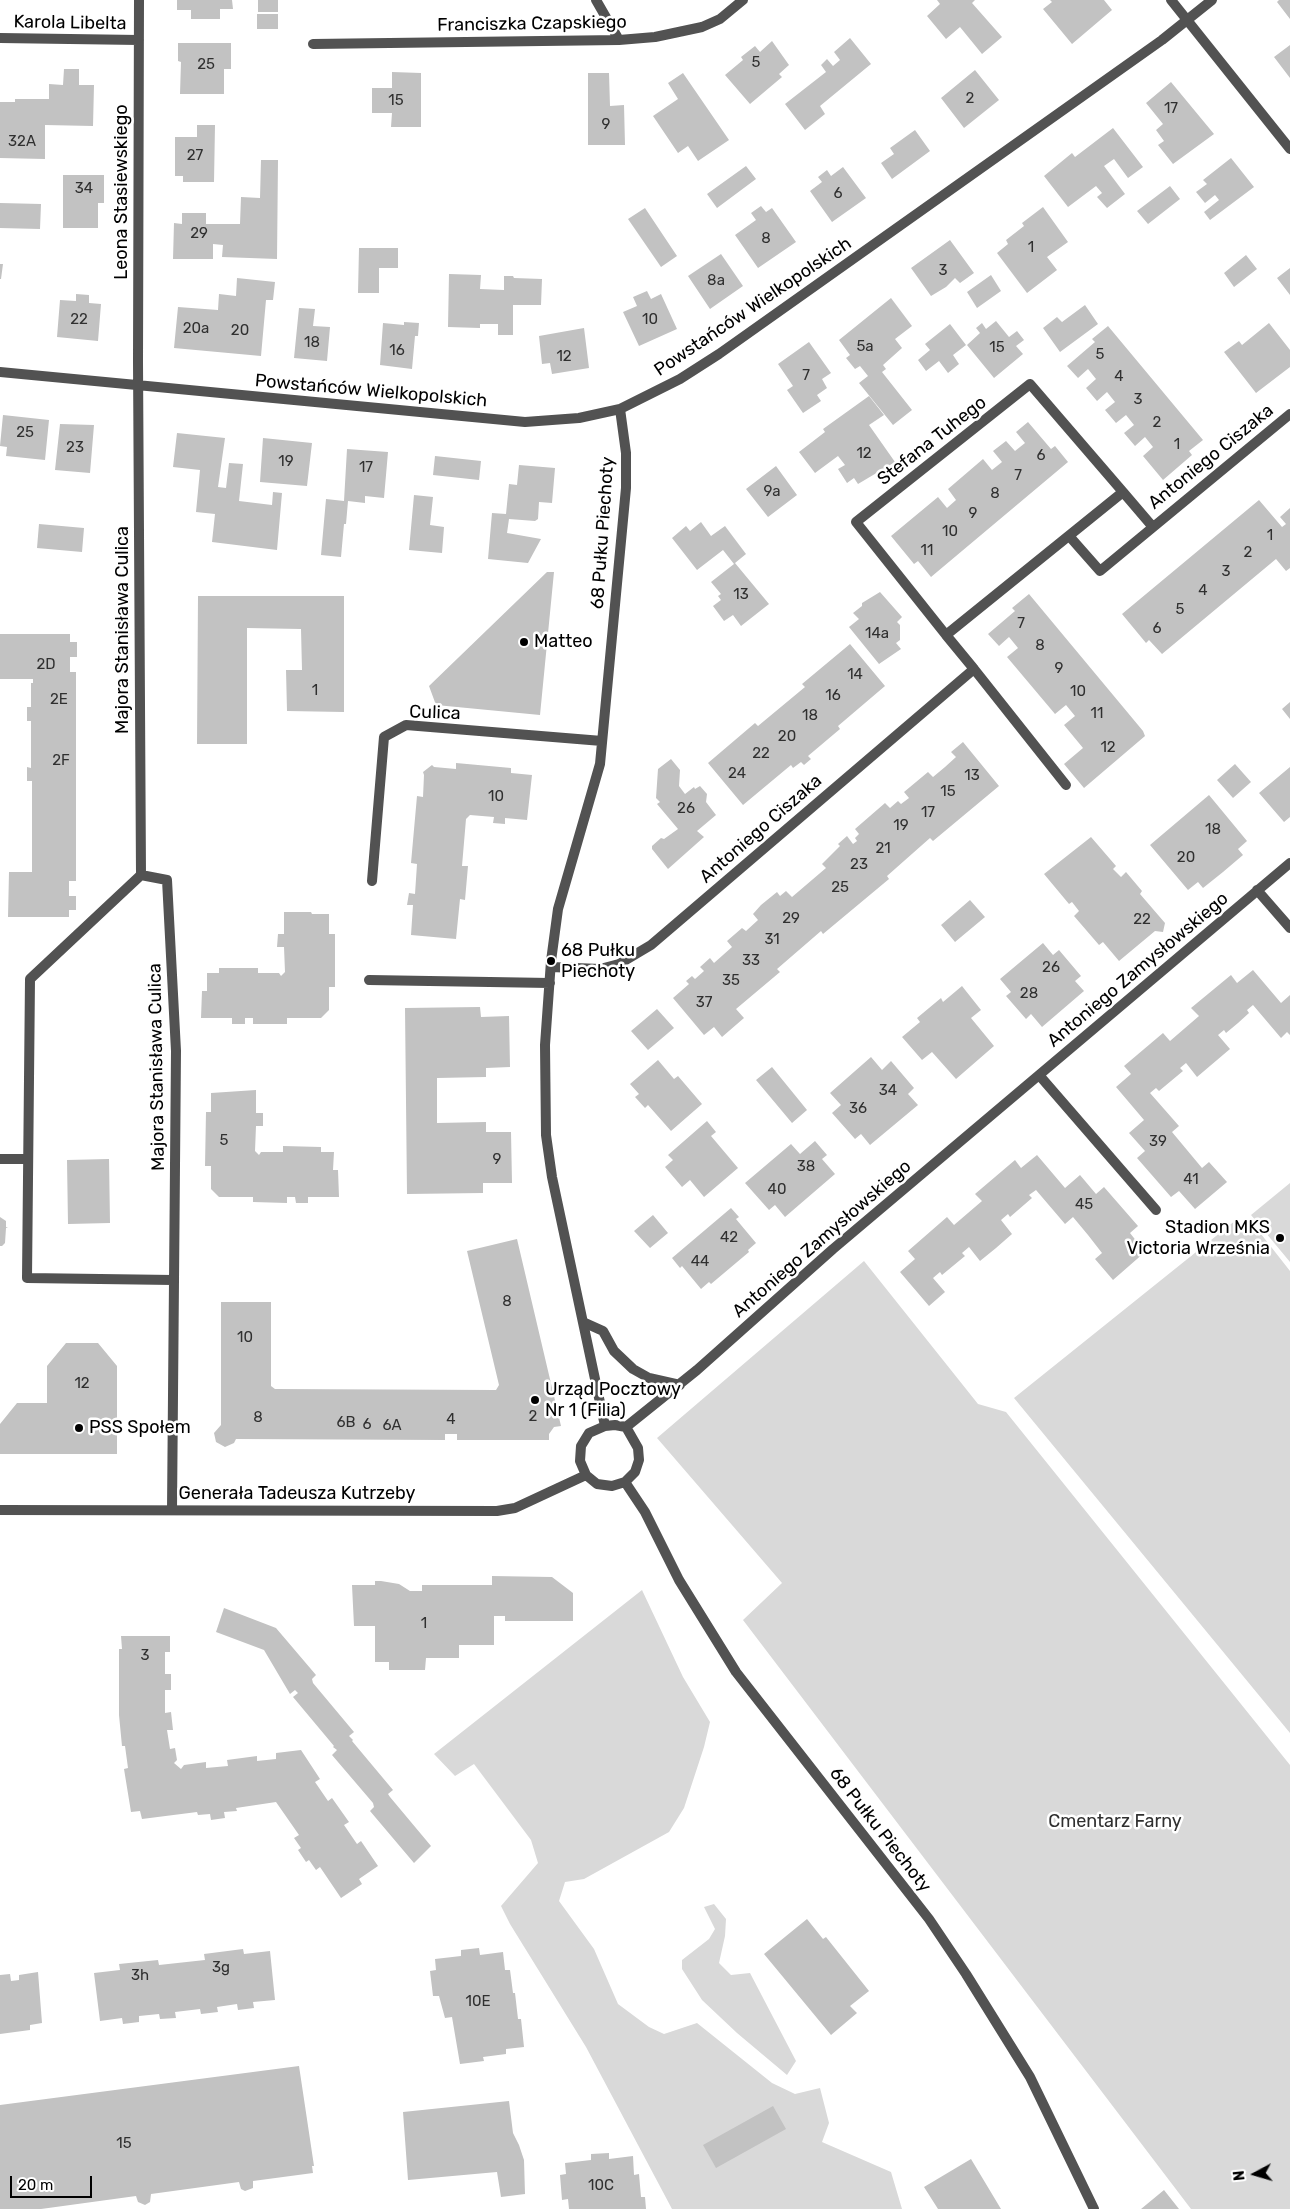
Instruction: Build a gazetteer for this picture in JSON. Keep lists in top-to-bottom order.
{
  "streets": {
    "street": [
      "Karola Libelta",
      "Franciszka Czapskiego",
      "Leona Stasiewskiego",
      "Powstańców Wielkopolskich",
      "Stefana Tuhego",
      "Antoniego Ciszaka",
      "68 Pułku Piechoty",
      "Majora Stanisława Culica",
      "Culica",
      "Antoniego Zamysłowskiego",
      "Generała Tadeusza Kutrzeby"
    ]
  },
  "crossings": [
    ["Karola Libelta", "Leona Stasiewskiego"],
    ["Leona Stasiewskiego", "Powstańców Wielkopolskich"],
    ["Leona Stasiewskiego", "Majora Stanisława Culica"],
    ["Powstańców Wielkopolskich", "68 Pułku Piechoty"],
    ["Powstańców Wielkopolskich", "Majora Stanisława Culica"],
    ["Stefana Tuhego", "Antoniego Ciszaka"],
    ["Antoniego Ciszaka", "68 Pułku Piechoty"],
    ["68 Pułku Piechoty", "Culica"],
    ["68 Pułku Piechoty", "Antoniego Zamysłowskiego"],
    ["68 Pułku Piechoty", "Generała Tadeusza Kutrzeby"],
    ["Majora Stanisława Culica", "Generała Tadeusza Kutrzeby"],
    ["Antoniego Zamysłowskiego", "Generała Tadeusza Kutrzeby"]
  ],
  "parks": ["Cmentarz Farny"],
  "places": [
    "Matteo",
    "68 Pułku Piechoty",
    "Stadion MKS Victoria Września",
    "Urząd Pocztowy Nr 1 (Filia)",
    "PSS Społem"
  ],
  "house_numbers": [
    "5",
    "25",
    "2",
    "15",
    "17",
    "9",
    "32A",
    "27",
    "34",
    "6",
    "29",
    "8",
    "1",
    "3",
    "8a",
    "22",
    "10",
    "20a",
    "20",
    "18",
    "5a",
    "15",
    "16",
    "5",
    "12",
    "7",
    "4",
    "3",
    "2",
    "25",
    "1",
    "23",
    "12",
    "6",
    "19",
    "17",
    "7",
    "9a",
    "8",
    "9",
    "10",
    "1",
    "11",
    "2",
    "3",
    "4",
    "13",
    "5",
    "7",
    "6",
    "14a",
    "8",
    "2D",
    "9",
    "14",
    "1",
    "10",
    "16",
    "2E",
    "11",
    "18",
    "20",
    "12",
    "22",
    "2F",
    "24",
    "13",
    "15",
    "10",
    "26",
    "17",
    "19",
    "18",
    "21",
    "20",
    "23",
    "25",
    "29",
    "22",
    "31",
    "33",
    "26",
    "35",
    "28",
    "37",
    "34",
    "36",
    "5",
    "39",
    "9",
    "38",
    "41",
    "40",
    "45",
    "42",
    "44",
    "8",
    "10",
    "12",
    "2",
    "8",
    "4",
    "6B",
    "6",
    "6A",
    "1",
    "3",
    "3g",
    "3h",
    "10E",
    "15",
    "10C"
  ],
  "scale_bar": "20 m",
  "north": "left"
}
